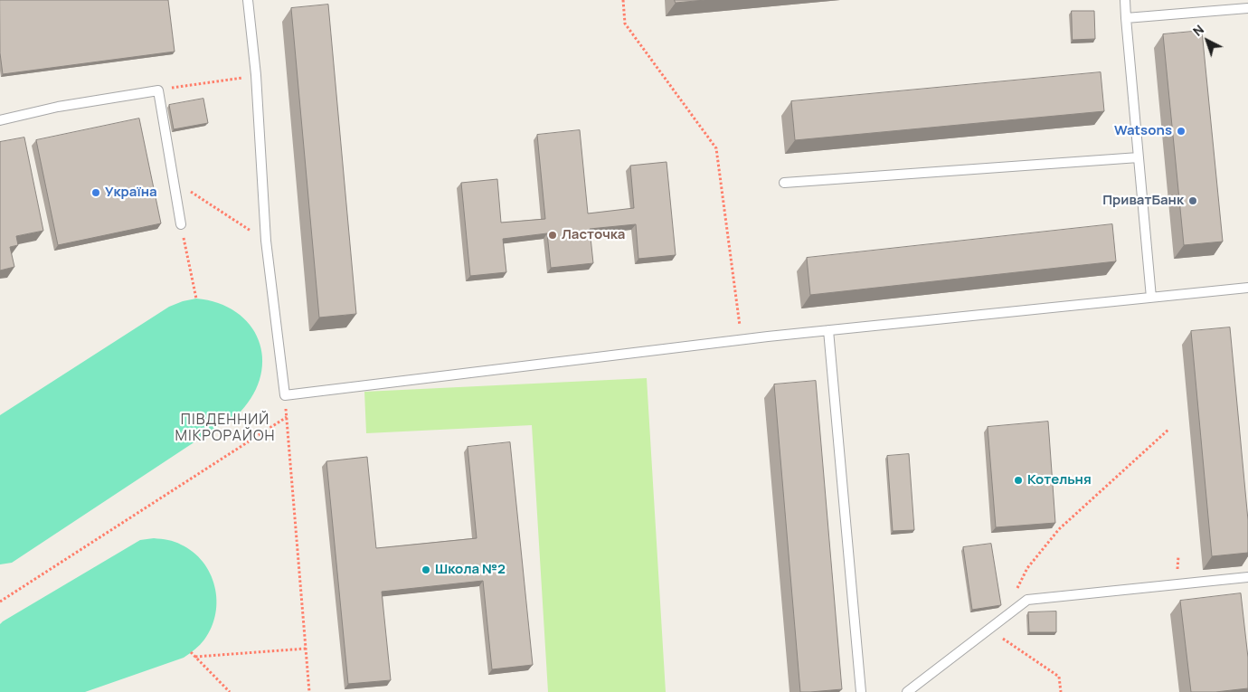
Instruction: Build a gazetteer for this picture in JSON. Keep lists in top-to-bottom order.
{
  "districts": ["ПІВДЕННИЙ МІКРОРАЙОН"],
  "places": [
    "Watsons",
    "Україна",
    "ПриватБанк",
    "Ласточка",
    "Котельня",
    "Школа №2"
  ],
  "north": "top left"
}
